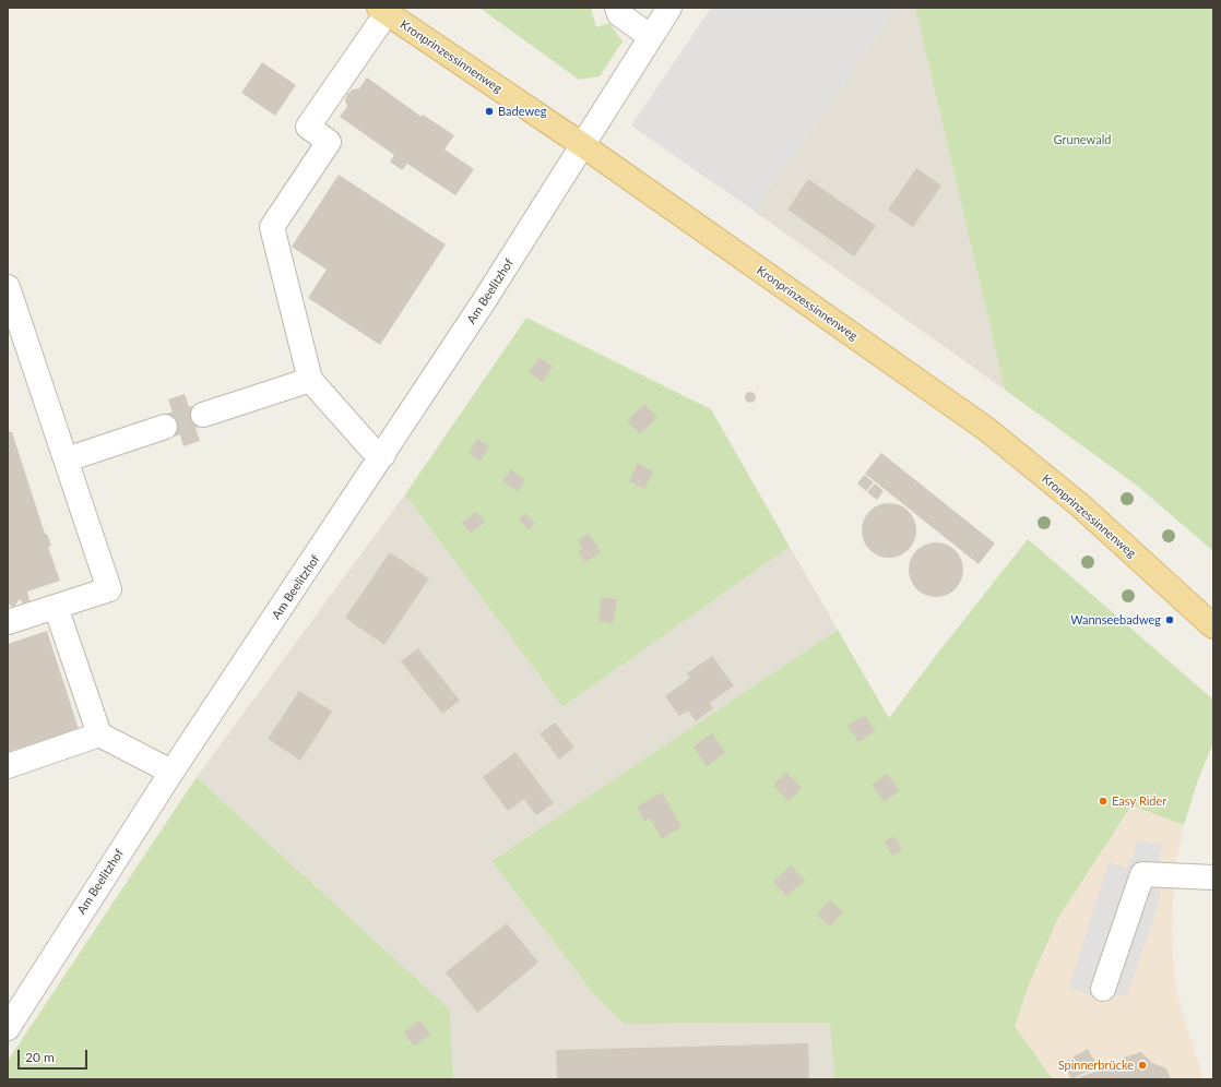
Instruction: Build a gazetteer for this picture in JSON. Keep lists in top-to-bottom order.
{
  "streets": {
    "main road": ["Kronprinzessinnenweg"],
    "street": ["Am Beelitzhof"]
  },
  "crossings": [
    ["Kronprinzessinnenweg", "Am Beelitzhof"]
  ],
  "parks": ["Grunewald"],
  "places": [
    "Badeweg",
    "Wannseebadweg",
    "Easy Rider",
    "Spinnerbrücke"
  ],
  "scale_bar": "20 m"
}
